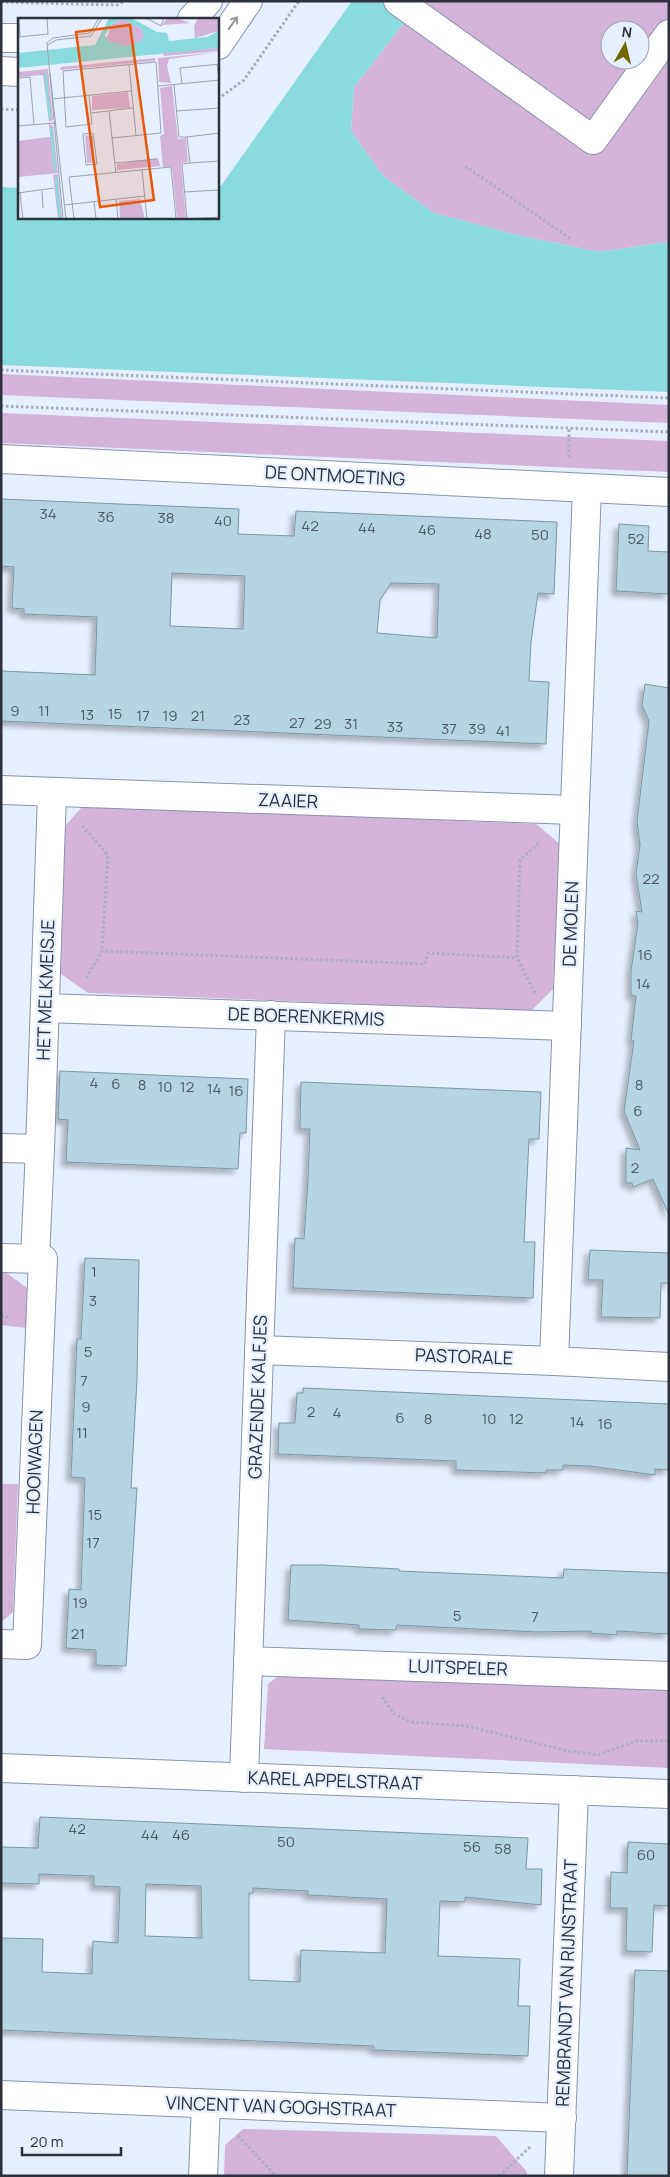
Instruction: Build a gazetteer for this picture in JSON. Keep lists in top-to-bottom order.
{
  "streets": {
    "street": [
      "DE ONTMOETING",
      "ZAAIER",
      "DE MOLEN",
      "HET MELKMEISJE",
      "DE BOERENKERMIS",
      "PASTORALE",
      "GRAZENDE KALFJES",
      "HOOIWAGEN",
      "LUITSPELER",
      "KAREL APPELSTRAAT",
      "REMBRANDT VAN RIJNSTRAAT",
      "VINCENT VAN GOGHSTRAAT"
    ]
  },
  "crossings": [
    ["DE ONTMOETING", "DE MOLEN"],
    ["ZAAIER", "DE MOLEN"],
    ["ZAAIER", "HET MELKMEISJE"],
    ["DE MOLEN", "DE BOERENKERMIS"],
    ["DE MOLEN", "PASTORALE"],
    ["HET MELKMEISJE", "DE BOERENKERMIS"],
    ["HET MELKMEISJE", "HOOIWAGEN"],
    ["DE BOERENKERMIS", "GRAZENDE KALFJES"],
    ["PASTORALE", "GRAZENDE KALFJES"],
    ["GRAZENDE KALFJES", "LUITSPELER"],
    ["GRAZENDE KALFJES", "KAREL APPELSTRAAT"],
    ["KAREL APPELSTRAAT", "REMBRANDT VAN RIJNSTRAAT"],
    ["REMBRANDT VAN RIJNSTRAAT", "VINCENT VAN GOGHSTRAAT"]
  ],
  "house_numbers": [
    "34",
    "36",
    "38",
    "40",
    "42",
    "44",
    "46",
    "48",
    "50",
    "52",
    "9",
    "11",
    "15",
    "13",
    "17",
    "19",
    "21",
    "23",
    "27",
    "29",
    "31",
    "33",
    "37",
    "39",
    "41",
    "22",
    "16",
    "14",
    "4",
    "6",
    "8",
    "8",
    "10",
    "12",
    "14",
    "16",
    "6",
    "2",
    "1",
    "3",
    "5",
    "7",
    "9",
    "2",
    "4",
    "6",
    "8",
    "10",
    "12",
    "14",
    "16",
    "11",
    "15",
    "17",
    "19",
    "5",
    "7",
    "21",
    "42",
    "44",
    "46",
    "50",
    "56",
    "58",
    "60"
  ],
  "scale_bar": "20 m",
  "north": "top"
}
